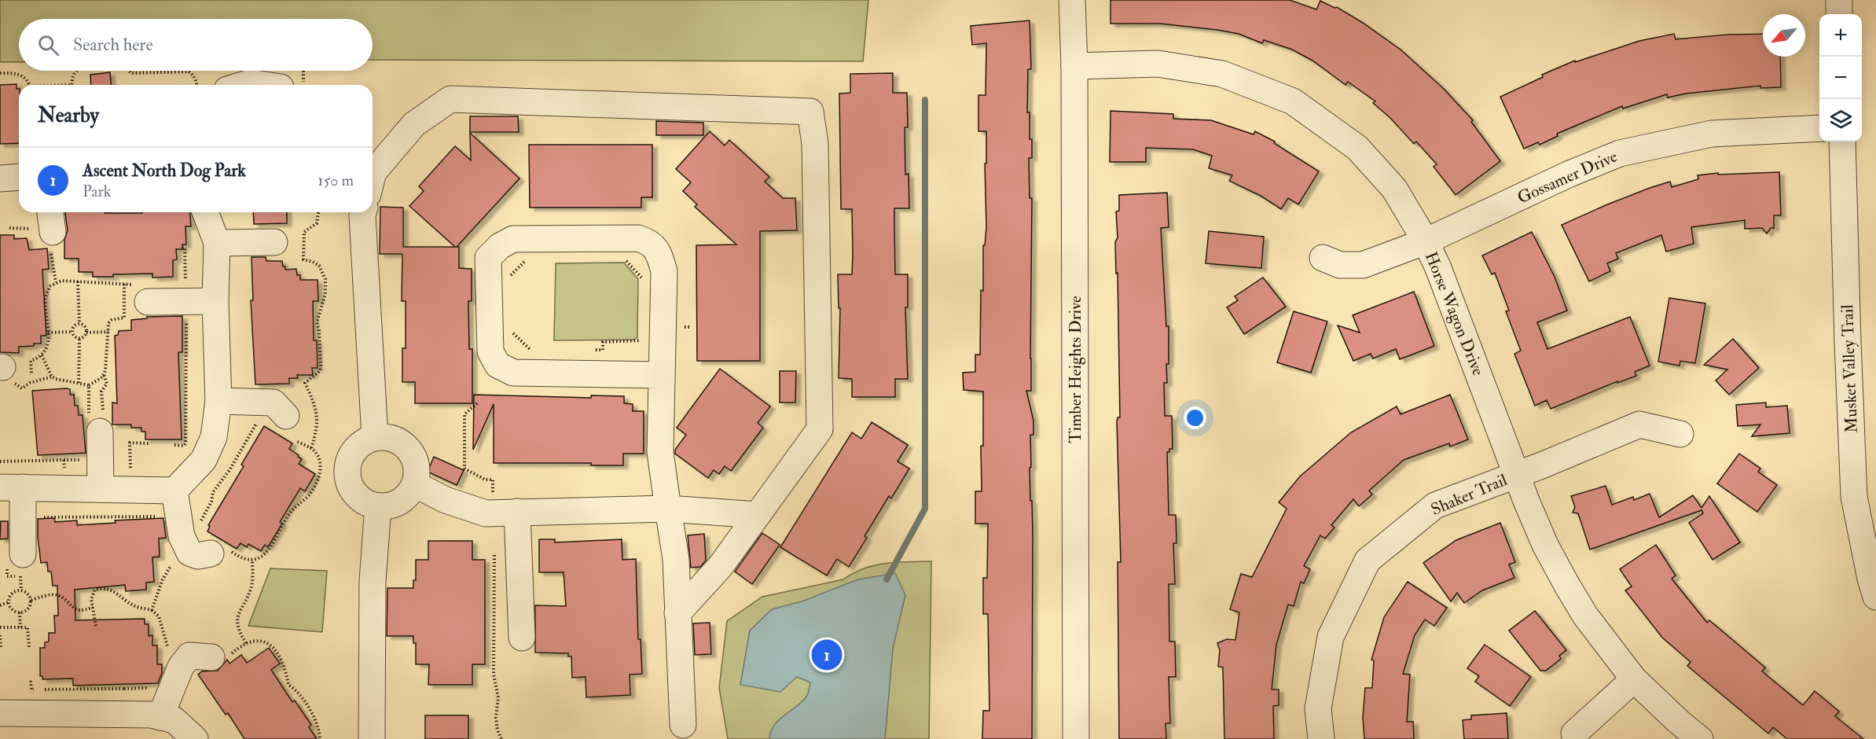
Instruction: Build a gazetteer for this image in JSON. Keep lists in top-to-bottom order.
{
  "streets": {
    "street": [
      "Gossamer Drive",
      "Horse Wagon Drive",
      "Musket Valley Trail",
      "Timber Heights Drive",
      "Shaker Trail"
    ]
  },
  "crossings": [
    ["Gossamer Drive", "Horse Wagon Drive"],
    ["Horse Wagon Drive", "Timber Heights Drive"],
    ["Horse Wagon Drive", "Shaker Trail"]
  ],
  "north": "bottom left",
  "page": {
    "map_buttons": ["+", "−"],
    "search": "Search here",
    "heading": "Nearby",
    "list": [
      {
        "mark": "1",
        "name": "Ascent North Dog Park",
        "note": "Park",
        "value": "150 m"
      }
    ],
    "pins": "1"
  }
}
